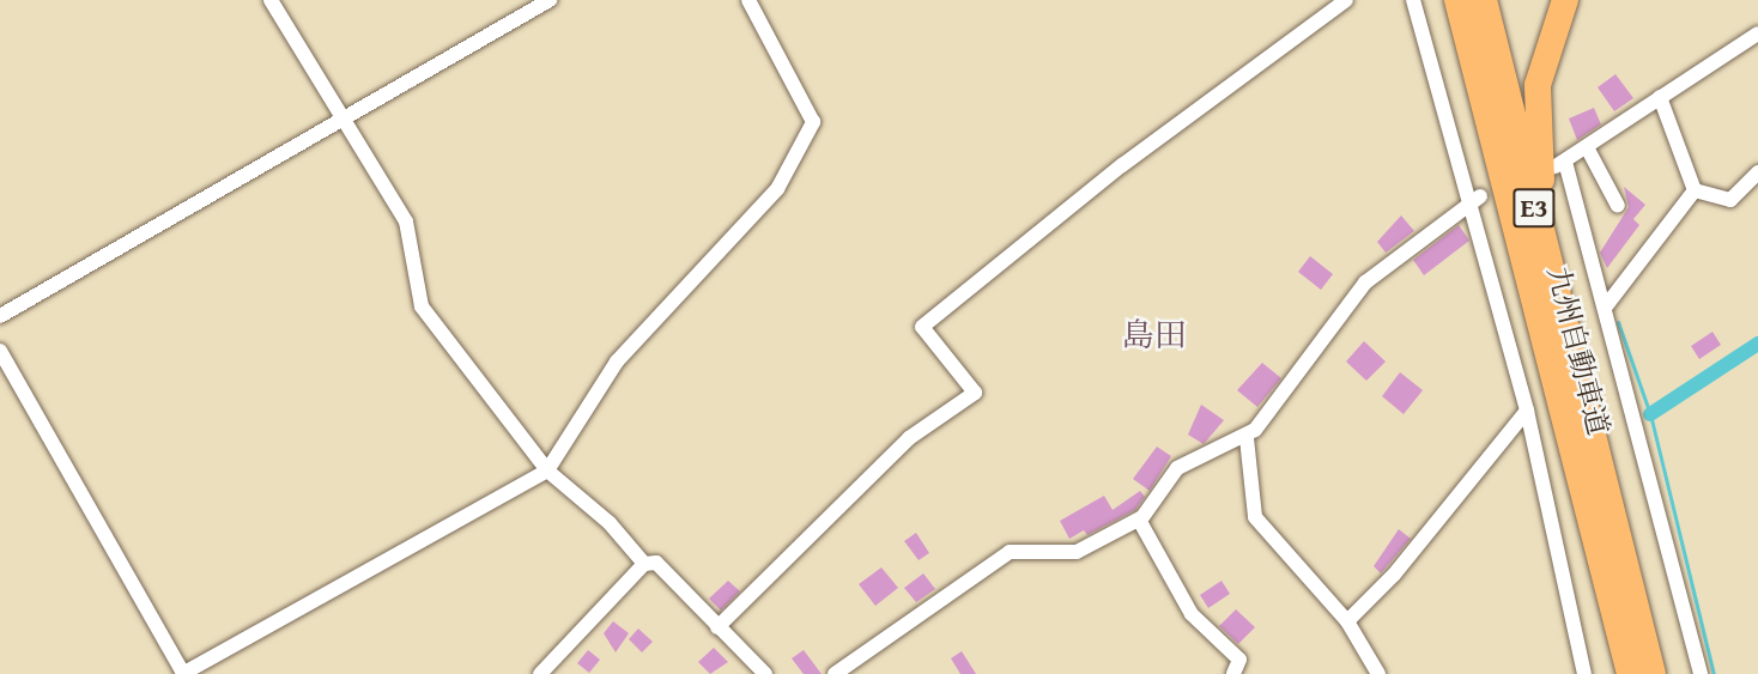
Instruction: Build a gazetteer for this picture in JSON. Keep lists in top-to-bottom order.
{
  "streets": {
    "highway": ["E3", "九州自動車道"]
  },
  "districts": ["島田"]
}
